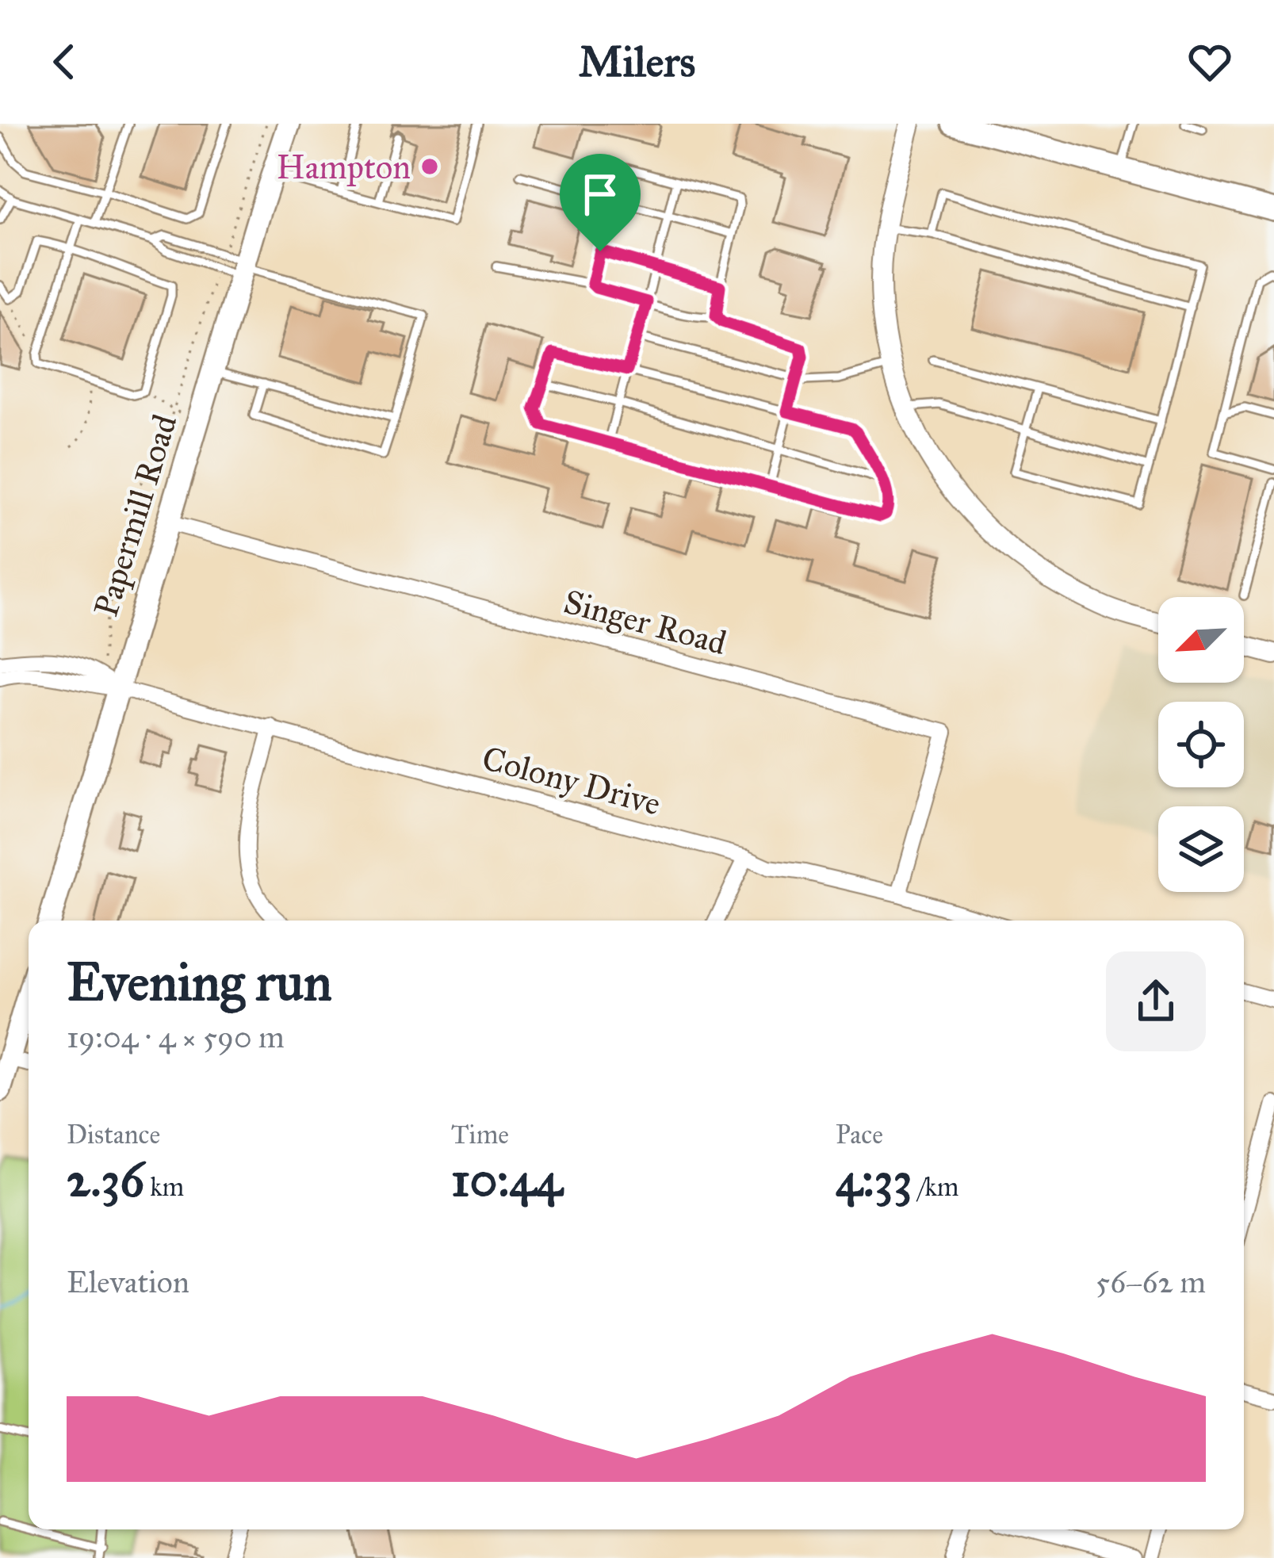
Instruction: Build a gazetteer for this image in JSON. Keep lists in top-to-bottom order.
{
  "streets": {
    "main road": ["Papermill Road"],
    "street": ["Singer Road", "Colony Drive"]
  },
  "crossings": [
    ["Papermill Road", "Singer Road"],
    ["Papermill Road", "Colony Drive"],
    ["Singer Road", "Colony Drive"]
  ],
  "places": ["Hampton"],
  "north": "bottom left",
  "page": {
    "header": "Milers",
    "heading": ["Evening run", "19:04 · 4 × 590 m"],
    "stats": [
      ["Distance", "2.36 km"],
      ["Time", "10:44"],
      ["Pace", "4:33 /km"]
    ],
    "chart": ["Elevation", "56–62 m"]
  }
}
